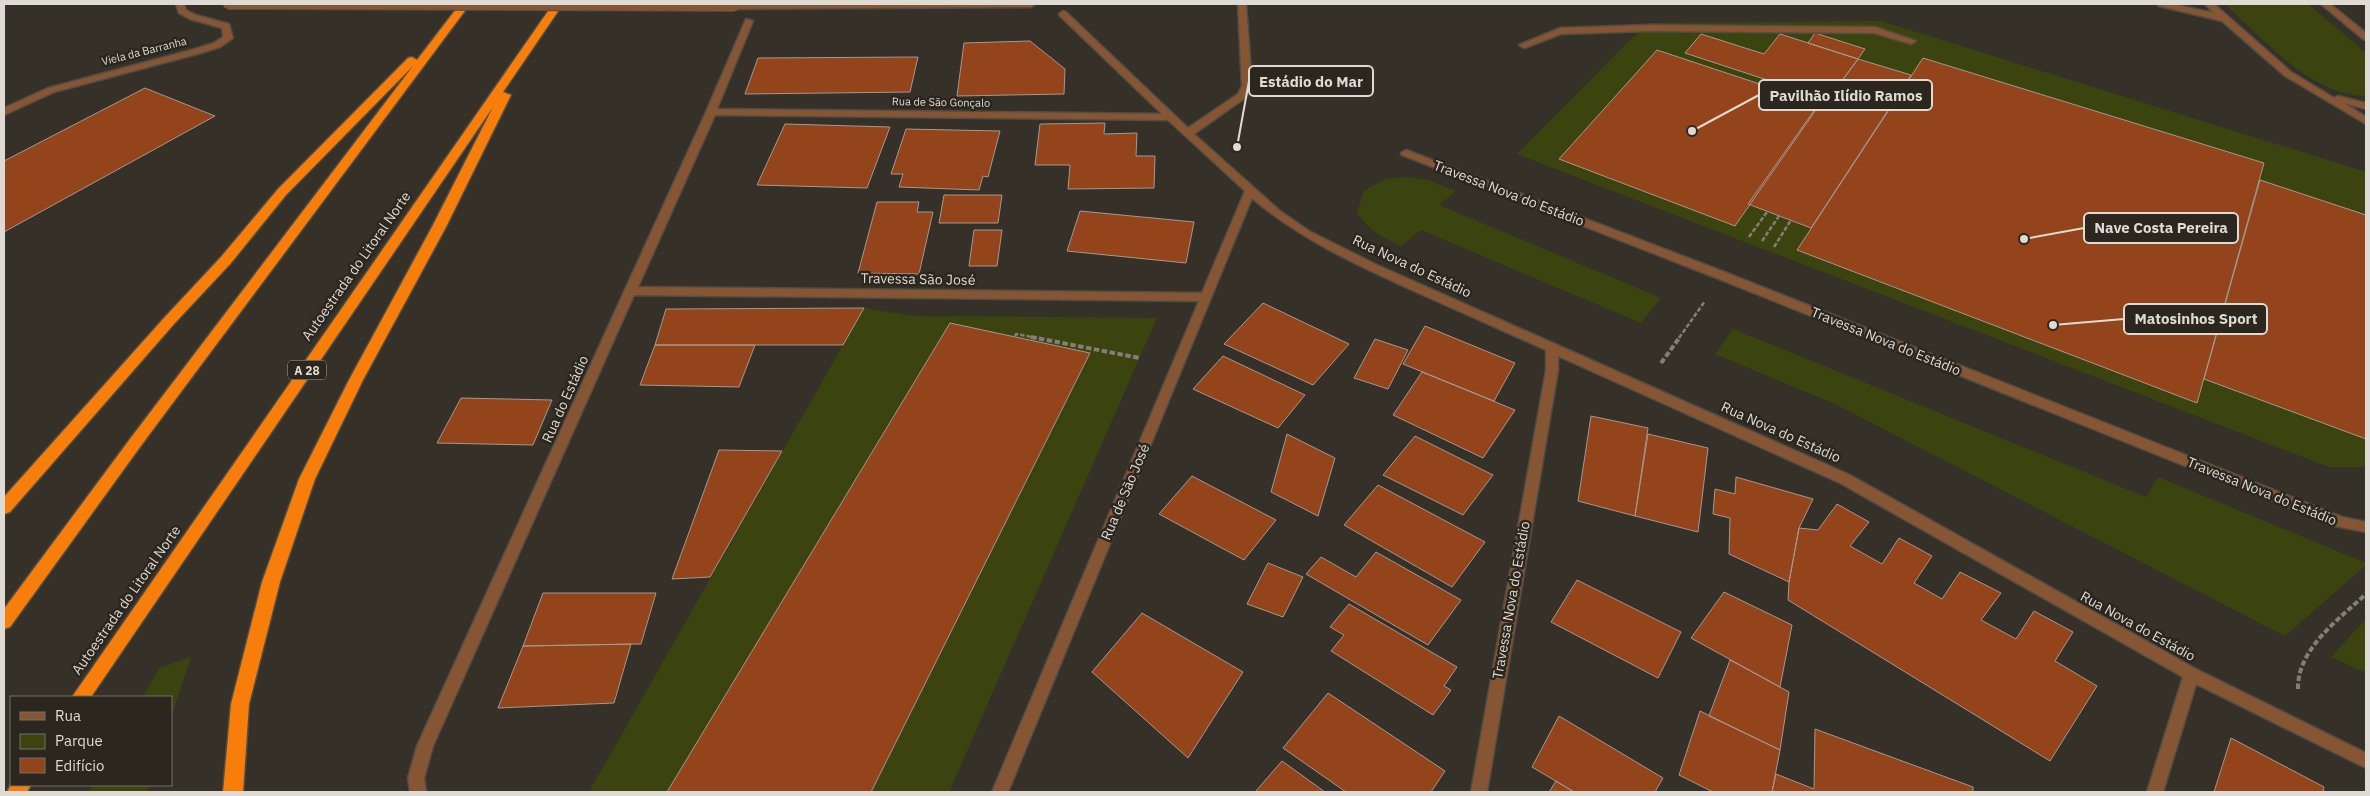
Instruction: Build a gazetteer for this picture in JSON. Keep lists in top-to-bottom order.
{
  "streets": {
    "highway": ["Autoestrada do Litoral Norte", "A 28"],
    "street": [
      "Viela da Barranha",
      "Rua de São Gonçalo",
      "Travessa Nova do Estádio",
      "Rua Nova do Estádio",
      "Travessa São José",
      "Rua do Estádio",
      "Rua de São José"
    ]
  },
  "crossings": [
    ["Rua de São Gonçalo", "Rua Nova do Estádio"],
    ["Rua de São Gonçalo", "Rua do Estádio"],
    ["Travessa Nova do Estádio", "Rua Nova do Estádio"],
    ["Rua Nova do Estádio", "Rua de São José"],
    ["Travessa São José", "Rua do Estádio"],
    ["Travessa São José", "Rua de São José"]
  ],
  "places": [
    "Pavilhão Ilídio Ramos",
    "Estádio do Mar",
    "Nave Costa Pereira",
    "Matosinhos Sport"
  ],
  "legend": ["Rua", "Parque", "Edifício"]
}
